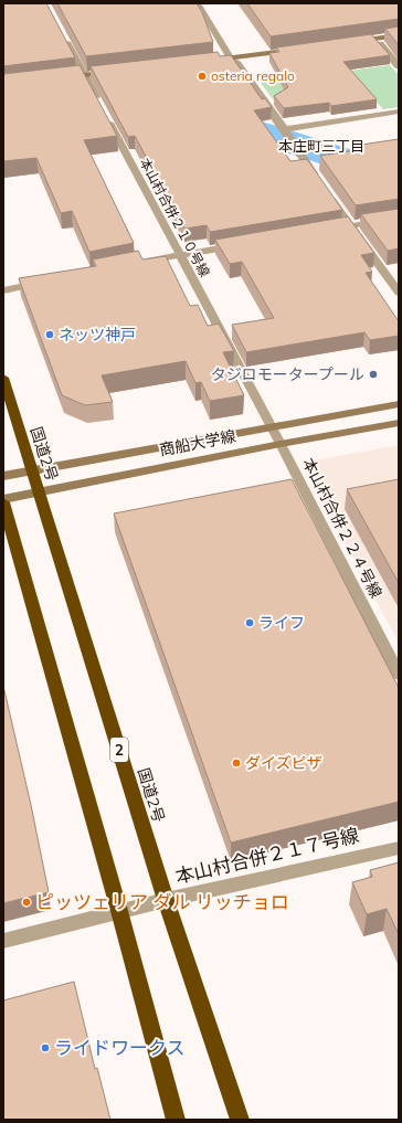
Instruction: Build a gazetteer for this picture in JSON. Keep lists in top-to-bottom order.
{
  "streets": {
    "highway": ["国道2号", "2"],
    "street": [
      "本山村合併２１０号線",
      "商船大学線",
      "本山村合併２２４号線",
      "本山村合併２１７号線"
    ]
  },
  "crossings": [
    ["本山村合併２１０号線", "商船大学線"],
    ["本山村合併２１０号線", "本山村合併２２４号線"],
    ["商船大学線", "国道2号"],
    ["商船大学線", "本山村合併２２４号線"],
    ["国道2号", "本山村合併２１７号線"]
  ],
  "districts": ["本庄町三丁目"],
  "places": [
    "osteria regalo",
    "ネッツ神戸",
    "タジロモータープール",
    "ライフ",
    "ダイズピザ",
    "ピッツェリア ダル リッチョロ",
    "ライドワークス"
  ]
}
